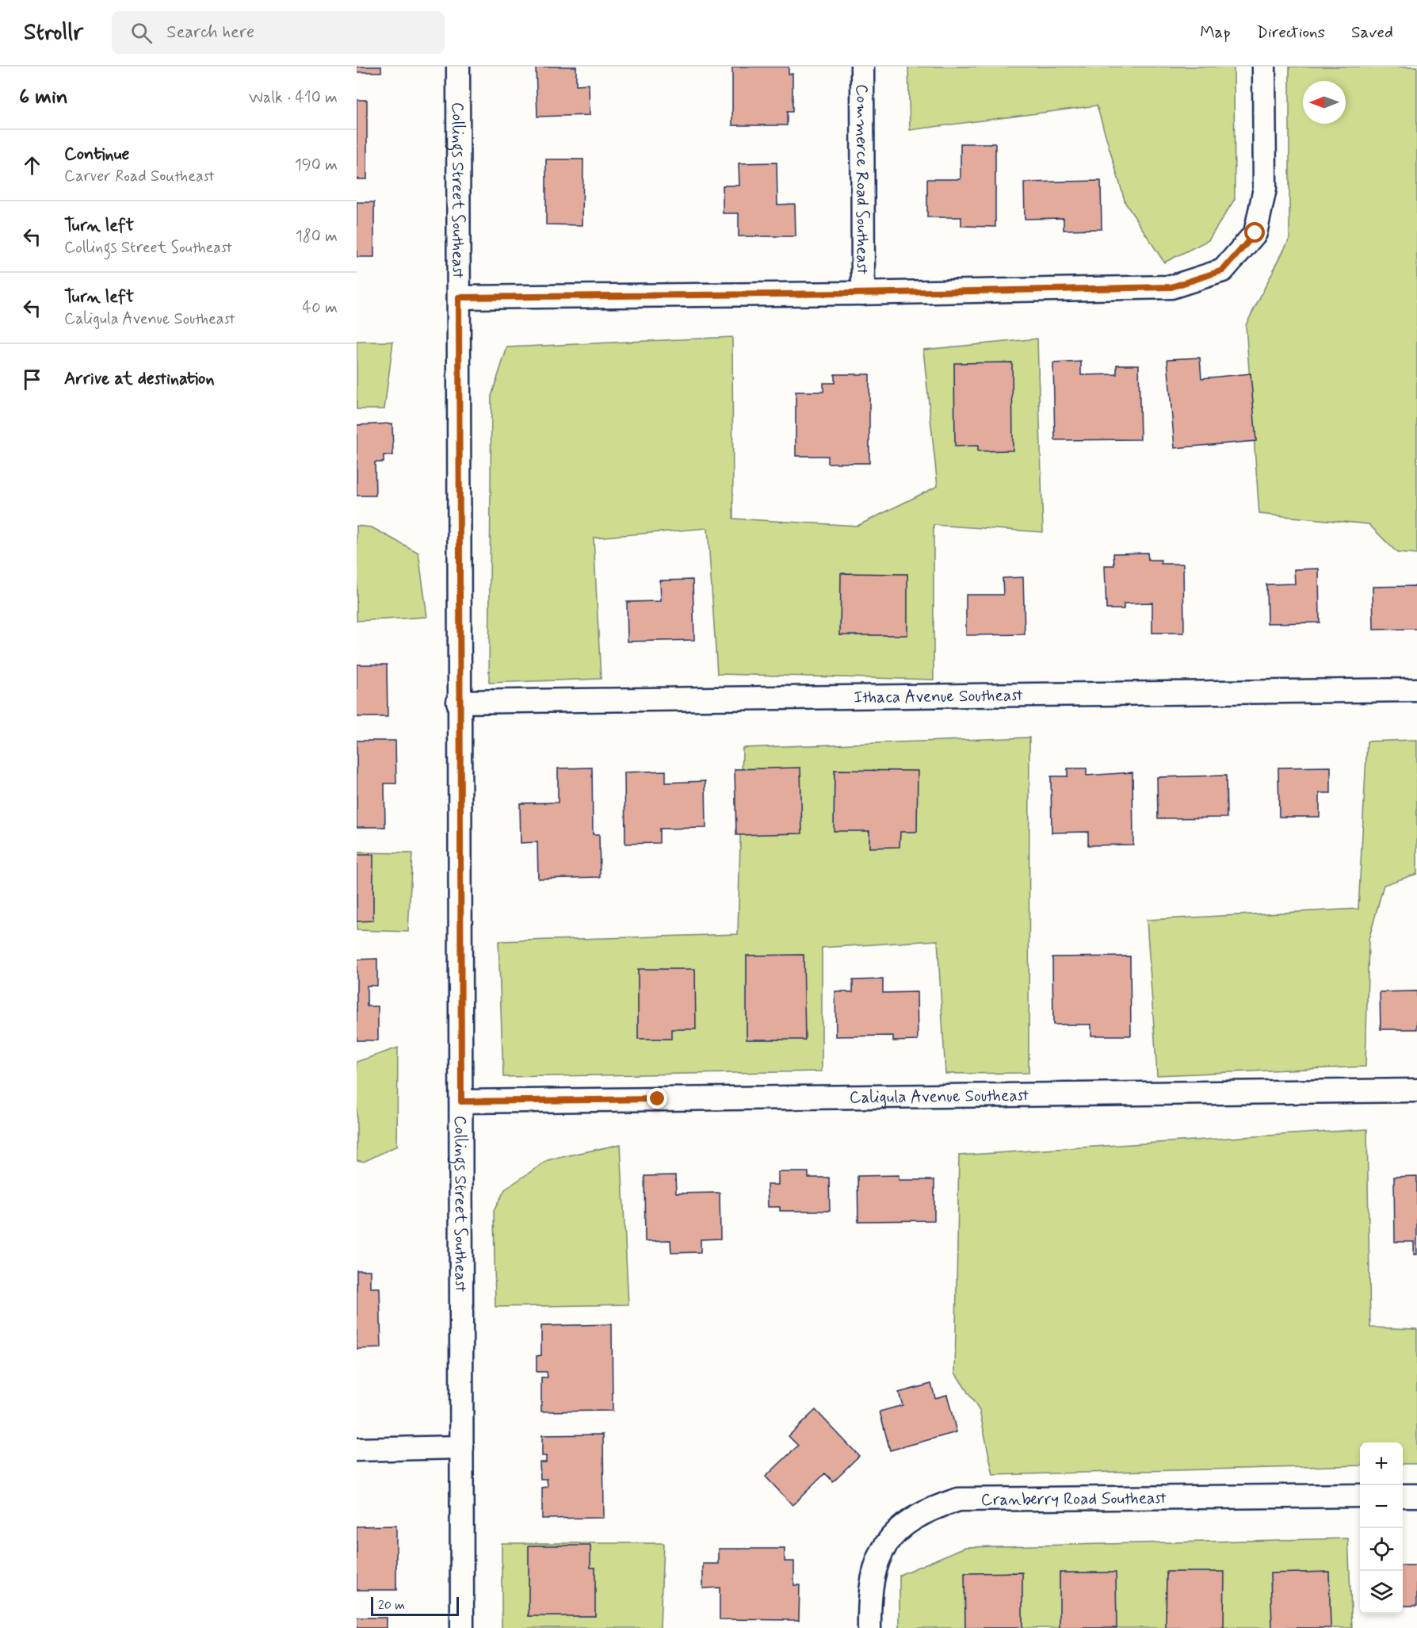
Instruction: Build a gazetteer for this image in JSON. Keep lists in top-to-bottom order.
{
  "streets": {
    "street": [
      "Commerce Road Southeast",
      "Collings Street Southeast",
      "Ithaca Avenue Southeast",
      "Caligula Avenue Southeast",
      "Cranberry Road Southeast"
    ]
  },
  "crossings": [
    ["Collings Street Southeast", "Ithaca Avenue Southeast"],
    ["Collings Street Southeast", "Caligula Avenue Southeast"]
  ],
  "scale_bar": "20 m",
  "north": "left",
  "page": {
    "header": "Strollr",
    "search": "Search here",
    "nav": ["Map", "Directions", "Saved"],
    "heading": ["6 min", "Walk · 410 m"],
    "list": [
      ["Continue", "Carver Road Southeast", "190 m"],
      ["Turn left", "Collings Street Southeast", "180 m"],
      ["Turn left", "Caligula Avenue Southeast", "40 m"],
      "Arrive at destination"
    ],
    "map_buttons": ["+", "−"],
    "scale": "20 m"
  }
}
